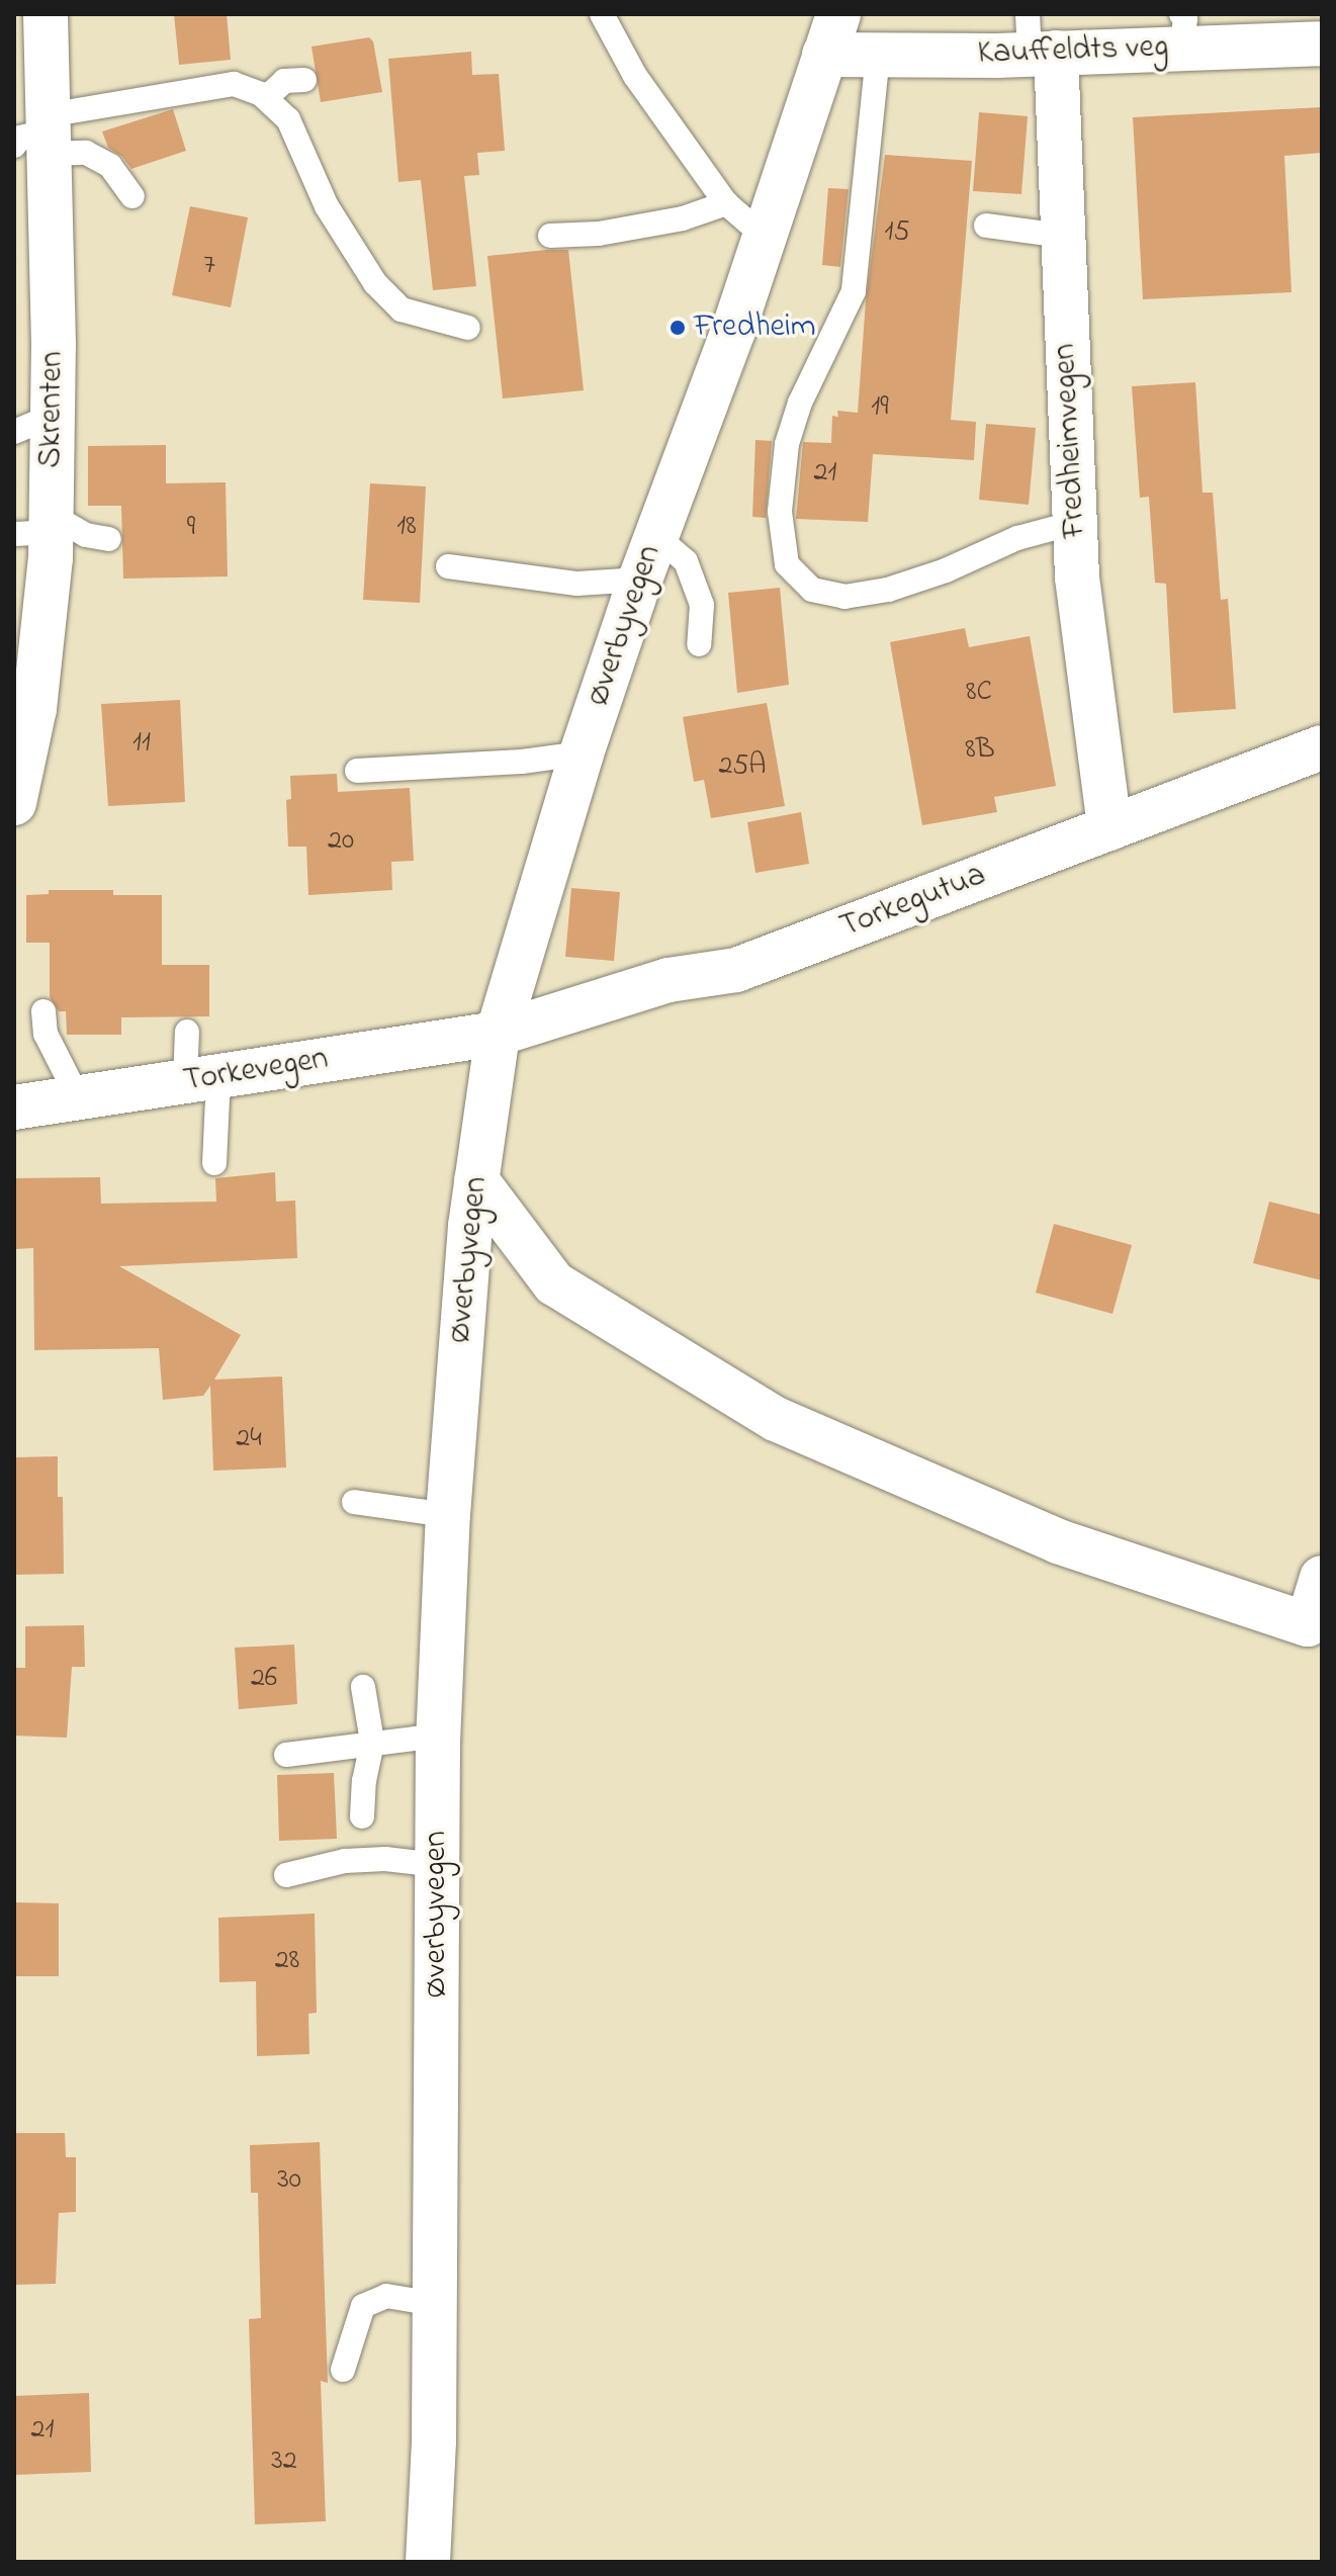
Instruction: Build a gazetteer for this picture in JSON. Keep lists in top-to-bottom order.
{
  "streets": {
    "street": [
      "Kauffeldts veg",
      "Skrenten",
      "Fredheimvegen",
      "Øverbyvegen",
      "Torkegutua",
      "Torkevegen"
    ]
  },
  "crossings": [
    ["Kauffeldts veg", "Fredheimvegen"],
    ["Kauffeldts veg", "Øverbyvegen"],
    ["Fredheimvegen", "Torkegutua"],
    ["Øverbyvegen", "Torkegutua"],
    ["Øverbyvegen", "Torkevegen"],
    ["Torkegutua", "Torkevegen"]
  ],
  "places": ["Fredheim"],
  "house_numbers": [
    "15",
    "7",
    "19",
    "21",
    "18",
    "9",
    "8C",
    "11",
    "8B",
    "25A",
    "20",
    "24",
    "26",
    "28",
    "30",
    "21",
    "32"
  ]
}
